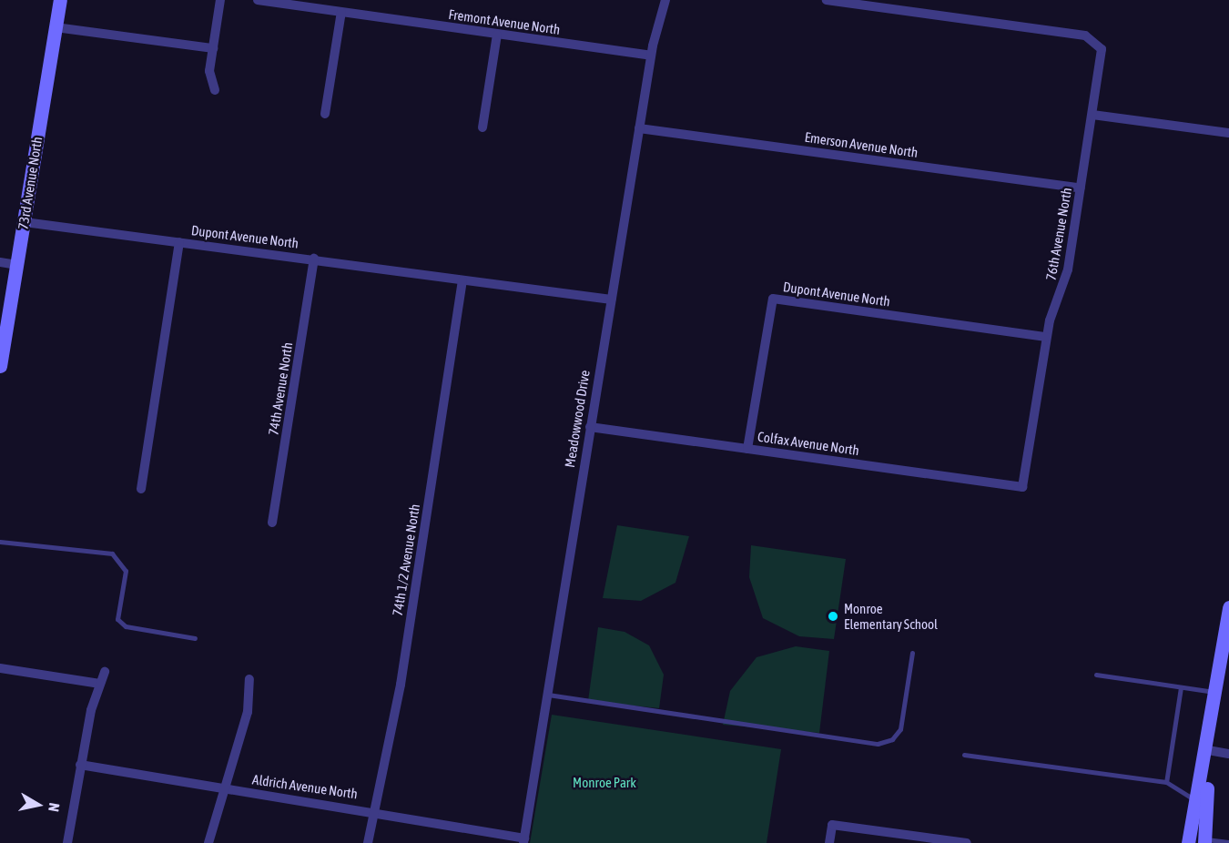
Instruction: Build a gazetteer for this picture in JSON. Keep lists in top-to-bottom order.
{
  "streets": {
    "street": [
      "Fremont Avenue North",
      "Emerson Avenue North",
      "73rd Avenue North",
      "76th Avenue North",
      "Dupont Avenue North",
      "74th Avenue North",
      "Meadowwood Drive",
      "Colfax Avenue North",
      "74th 1/2 Avenue North",
      "Aldrich Avenue North"
    ]
  },
  "crossings": [
    ["Fremont Avenue North", "Meadowwood Drive"],
    ["Emerson Avenue North", "76th Avenue North"],
    ["Emerson Avenue North", "Meadowwood Drive"],
    ["73rd Avenue North", "Dupont Avenue North"],
    ["76th Avenue North", "Dupont Avenue North"],
    ["76th Avenue North", "Colfax Avenue North"],
    ["Dupont Avenue North", "74th Avenue North"],
    ["Dupont Avenue North", "Meadowwood Drive"],
    ["Dupont Avenue North", "Colfax Avenue North"],
    ["Dupont Avenue North", "74th 1/2 Avenue North"],
    ["Meadowwood Drive", "Colfax Avenue North"],
    ["Meadowwood Drive", "Aldrich Avenue North"],
    ["74th 1/2 Avenue North", "Aldrich Avenue North"]
  ],
  "parks": ["Monroe Park"],
  "places": ["Monroe Elementary School"],
  "north": "right"
}
